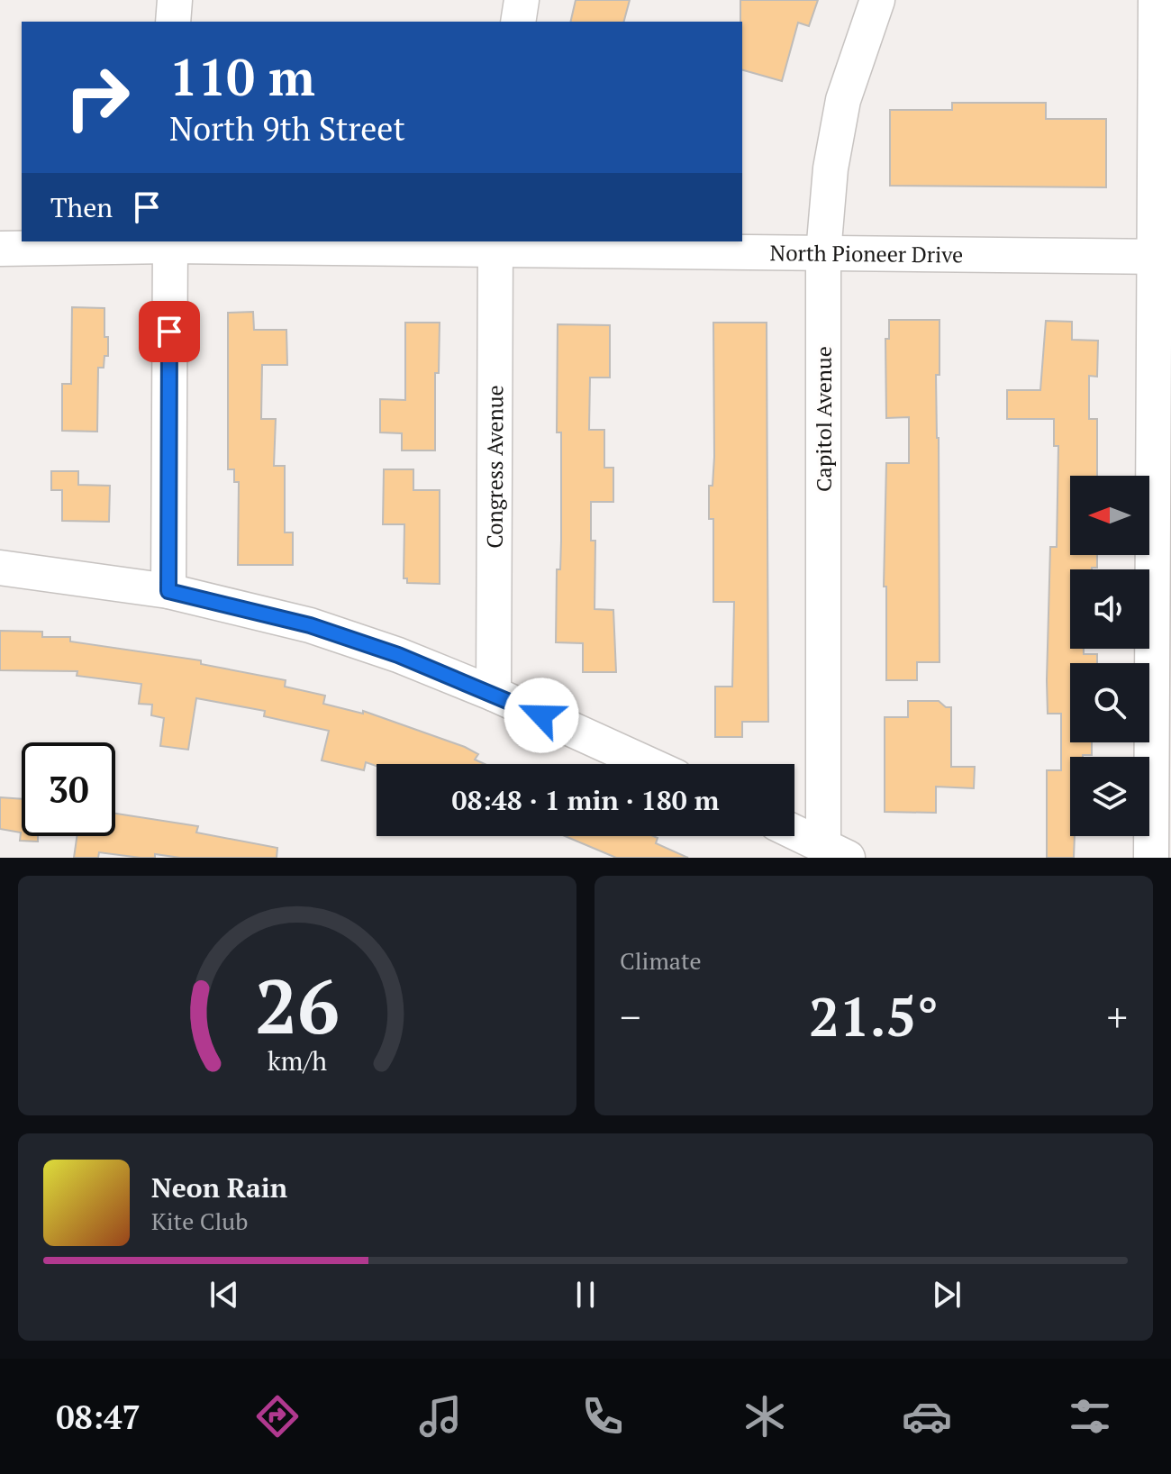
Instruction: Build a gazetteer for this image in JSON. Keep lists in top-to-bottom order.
{
  "streets": {
    "street": ["North Pioneer Drive", "Capitol Avenue", "Congress Avenue"]
  },
  "crossings": [
    ["North Pioneer Drive", "Capitol Avenue"],
    ["North Pioneer Drive", "Congress Avenue"]
  ],
  "north": "left",
  "page": {
    "turn": ["110 m", "North 9th Street"],
    "then": "Then",
    "limit": "30",
    "trip": "08:48 · 1 min · 180 m",
    "tile": "Climate",
    "heat": ["−", "21.5°", "+"],
    "song": ["Neon Rain", "Kite Club"],
    "tabs": "08:47",
    "gauge": ["26", "km/h"]
  }
}
